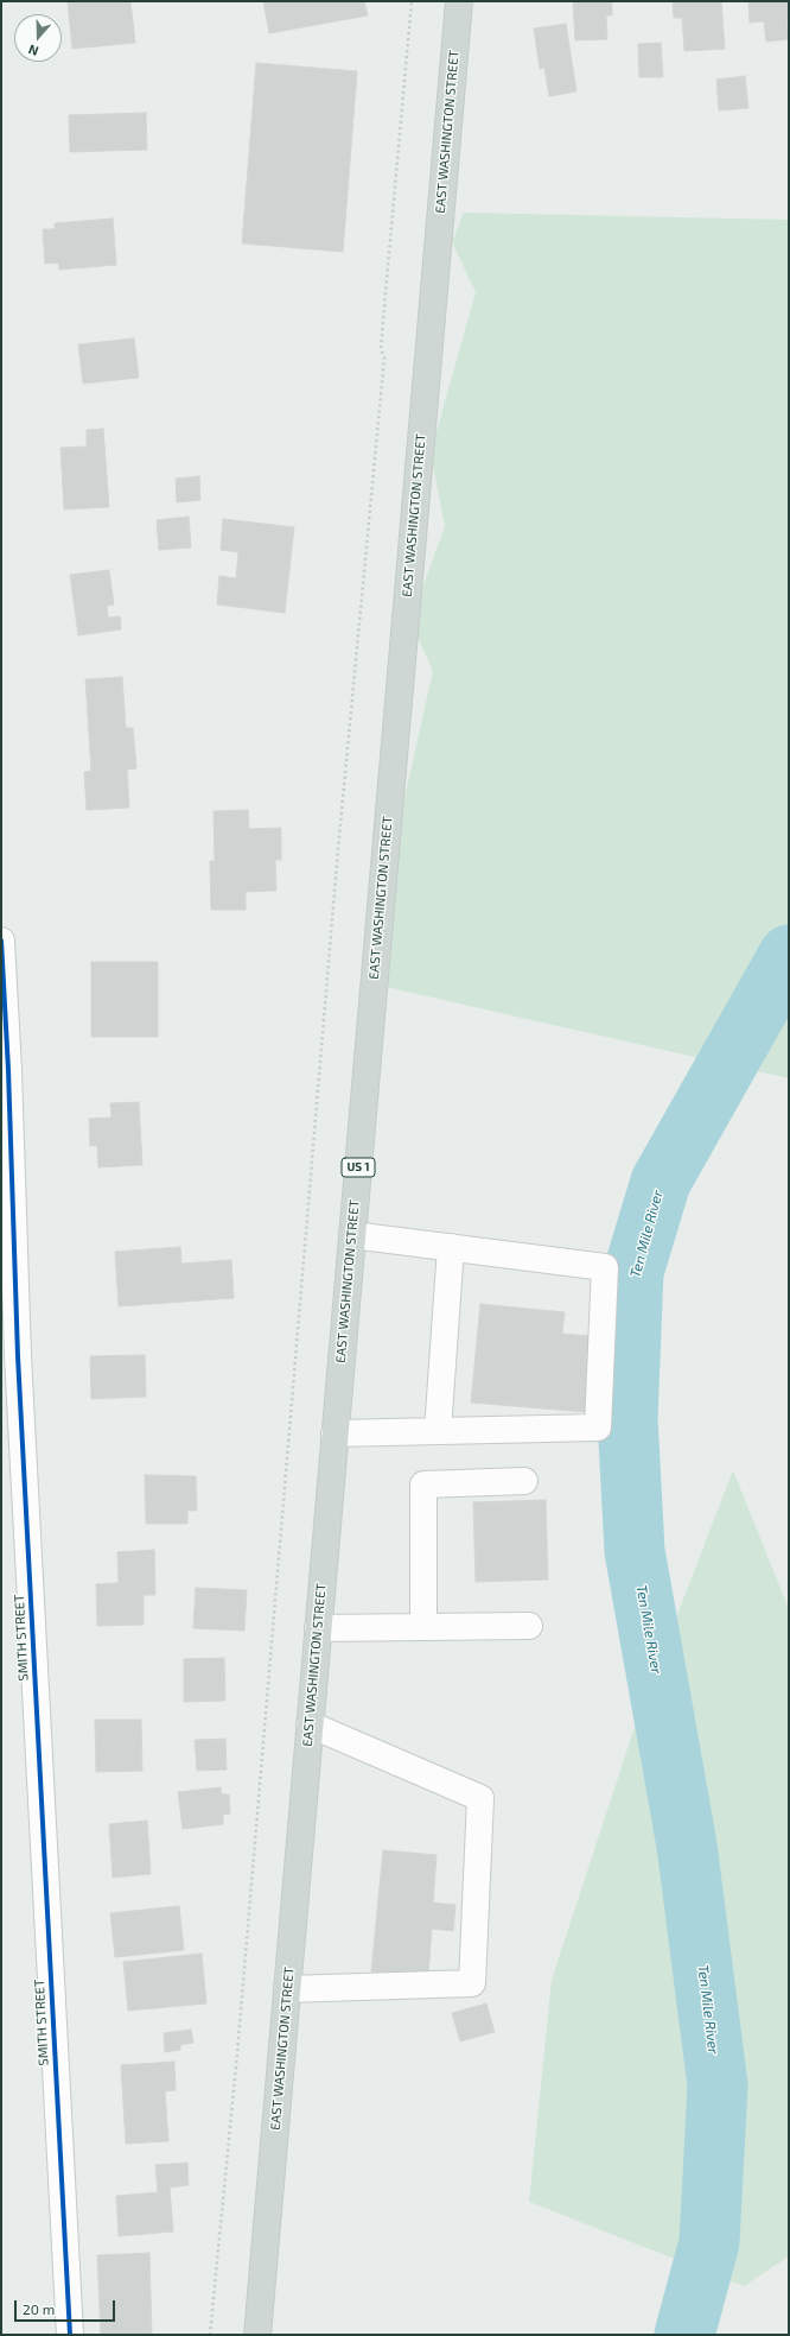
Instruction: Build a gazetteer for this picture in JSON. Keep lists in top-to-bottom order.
{
  "streets": {
    "main road": ["EAST WASHINGTON STREET", "US 1"],
    "street": ["SMITH STREET"]
  },
  "water": ["Ten Mile River"],
  "scale_bar": "20 m",
  "north": "bottom"
}
